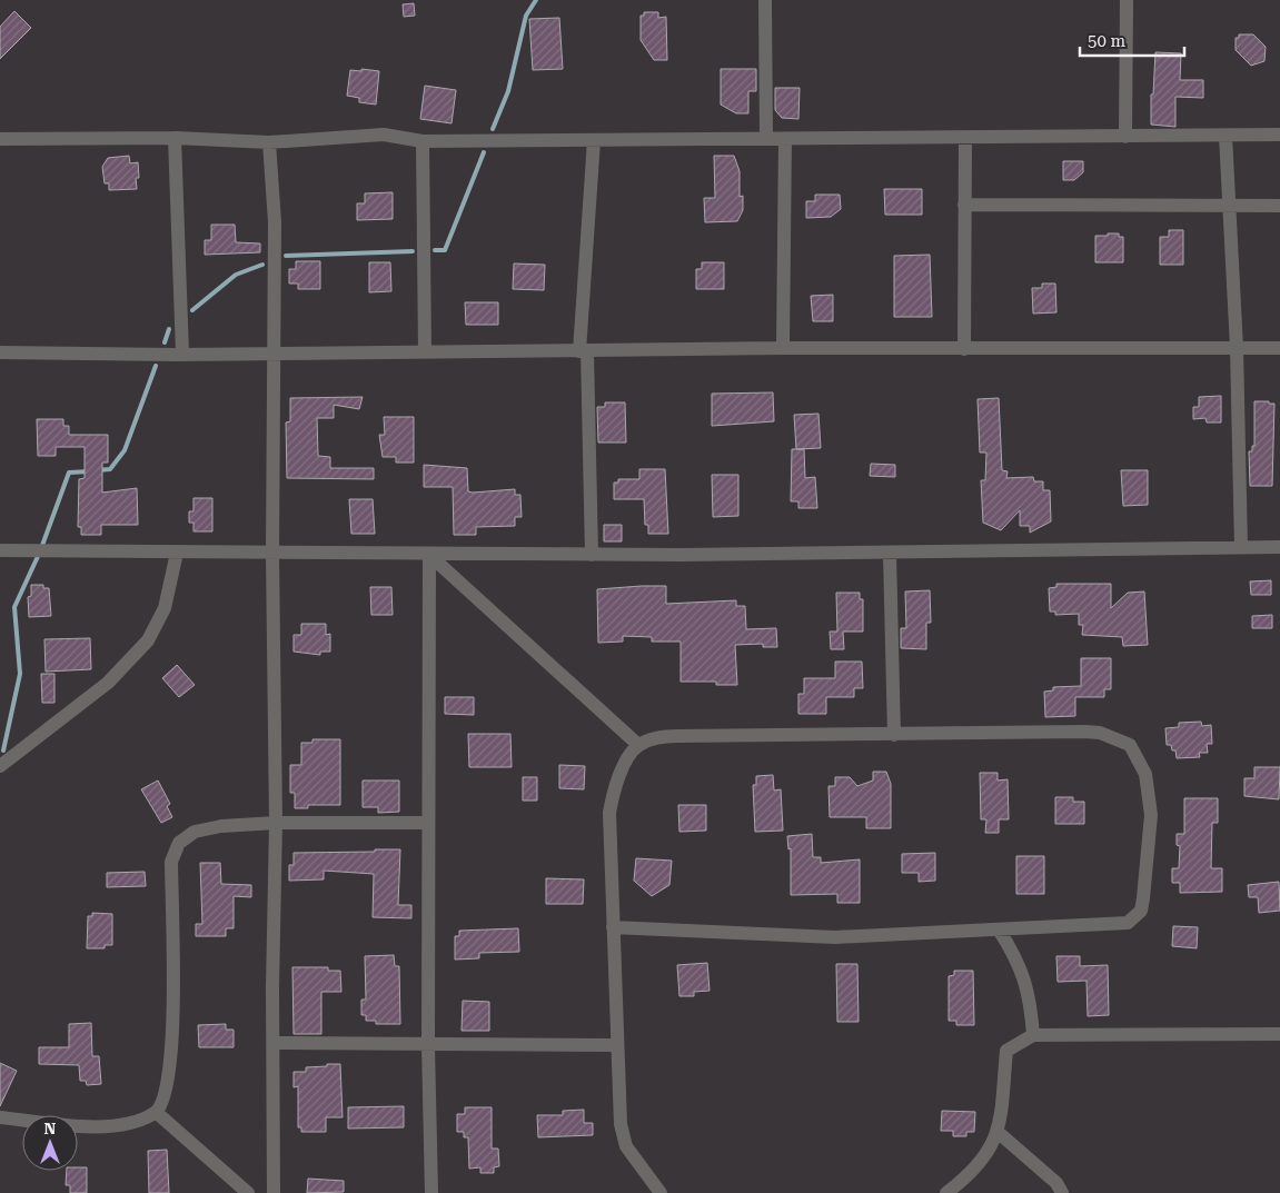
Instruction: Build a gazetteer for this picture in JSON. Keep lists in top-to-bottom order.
{
  "scale_bar": "50 m",
  "north": "top"
}
